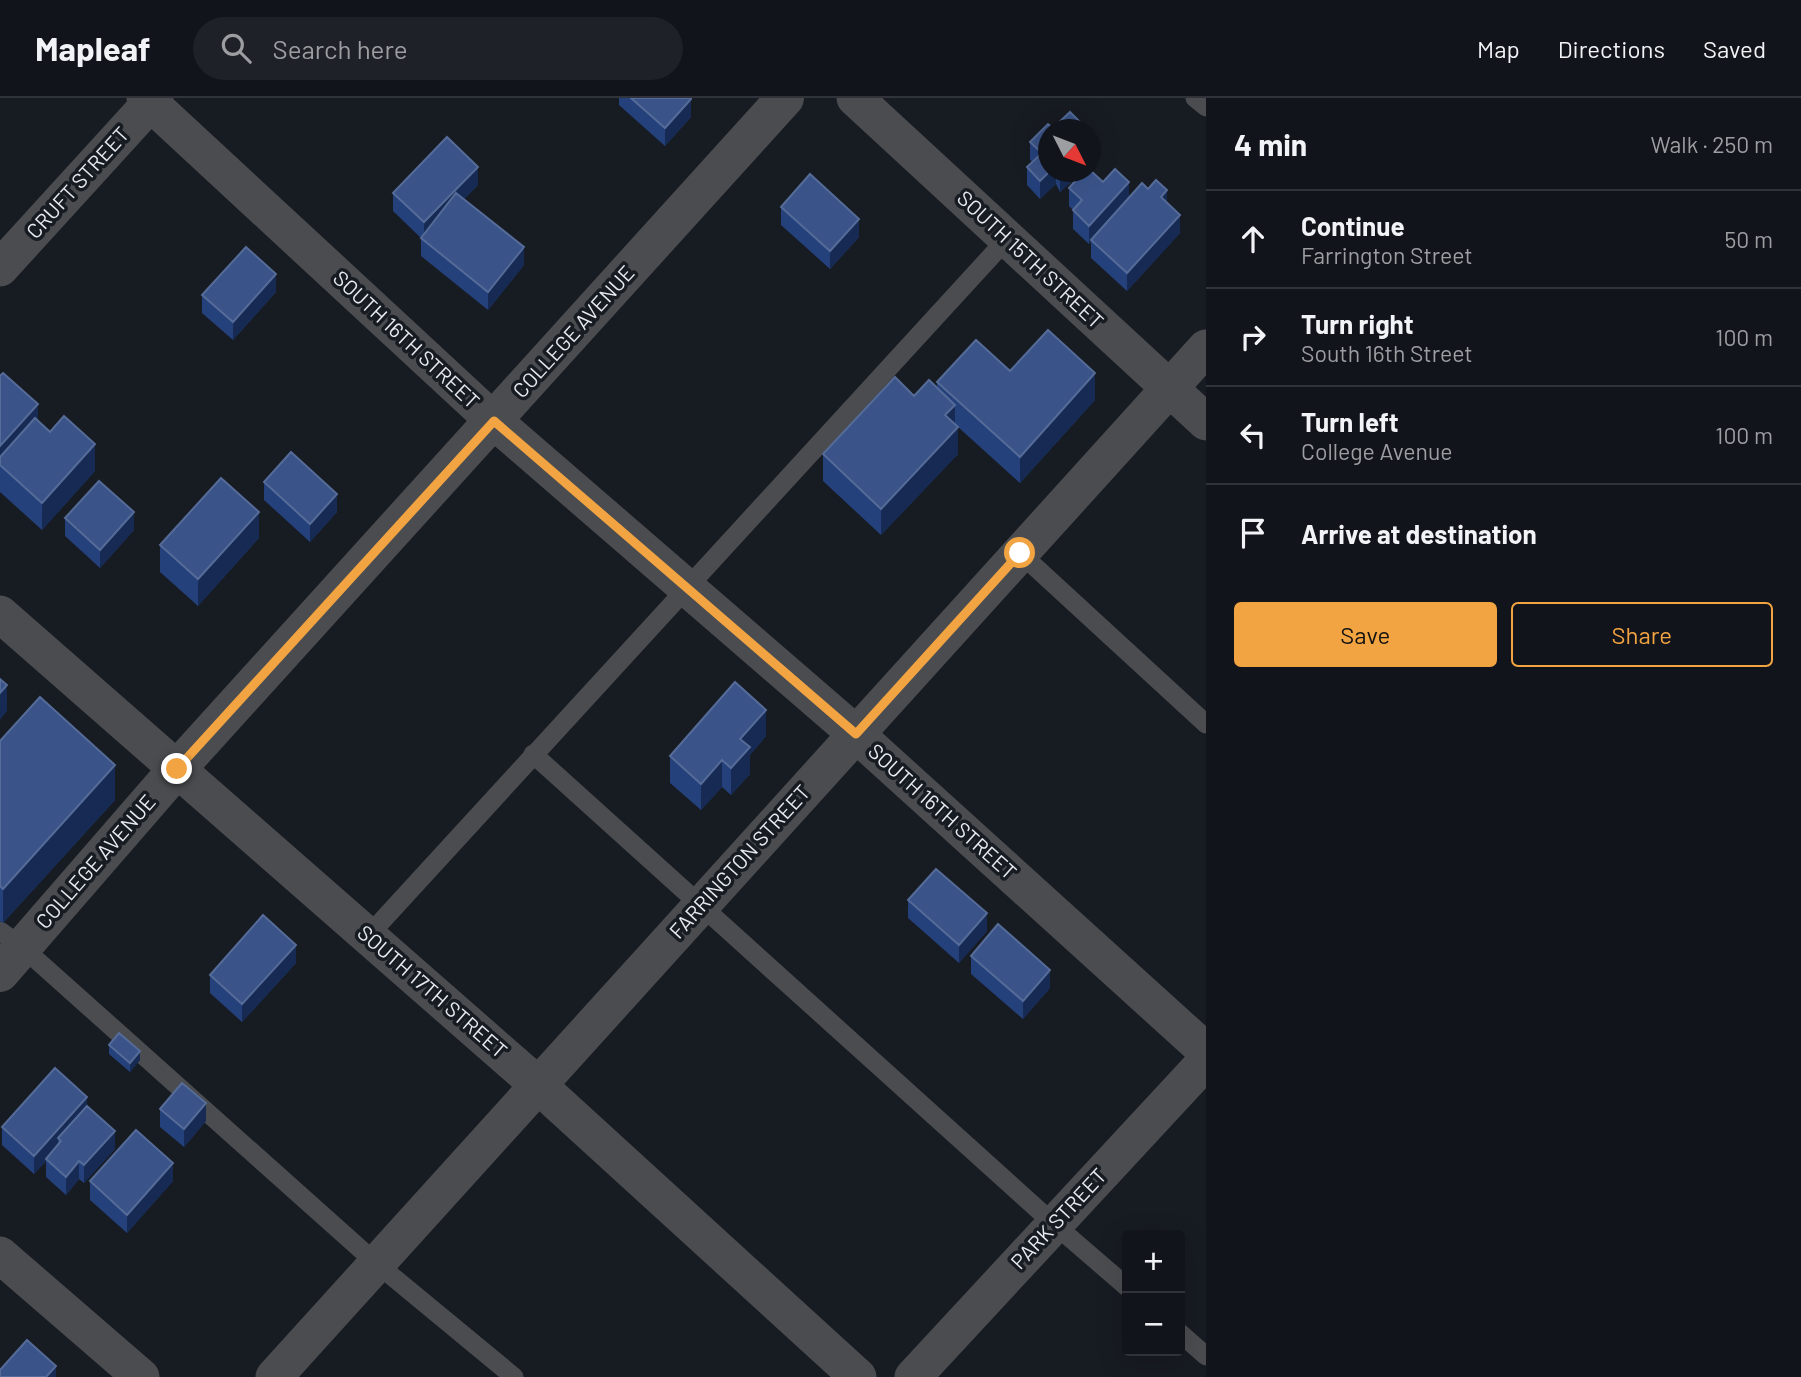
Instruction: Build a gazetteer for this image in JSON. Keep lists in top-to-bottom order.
{
  "streets": {
    "street": [
      "CRUFT STREET",
      "SOUTH 15TH STREET",
      "COLLEGE AVENUE",
      "SOUTH 16TH STREET",
      "FARRINGTON STREET",
      "SOUTH 17TH STREET",
      "PARK STREET"
    ]
  },
  "crossings": [
    ["CRUFT STREET", "SOUTH 16TH STREET"],
    ["SOUTH 15TH STREET", "FARRINGTON STREET"],
    ["COLLEGE AVENUE", "SOUTH 16TH STREET"],
    ["COLLEGE AVENUE", "SOUTH 17TH STREET"],
    ["SOUTH 16TH STREET", "FARRINGTON STREET"],
    ["FARRINGTON STREET", "SOUTH 17TH STREET"]
  ],
  "north": "bottom right",
  "page": {
    "header": "Mapleaf",
    "search": "Search here",
    "nav": ["Map", "Directions", "Saved"],
    "heading": ["4 min", "Walk · 250 m"],
    "list": [
      ["Continue", "Farrington Street", "50 m"],
      ["Turn right", "South 16th Street", "100 m"],
      ["Turn left", "College Avenue", "100 m"],
      "Arrive at destination"
    ],
    "buttons": ["Save", "Share"],
    "map_buttons": ["+", "−"]
  }
}
